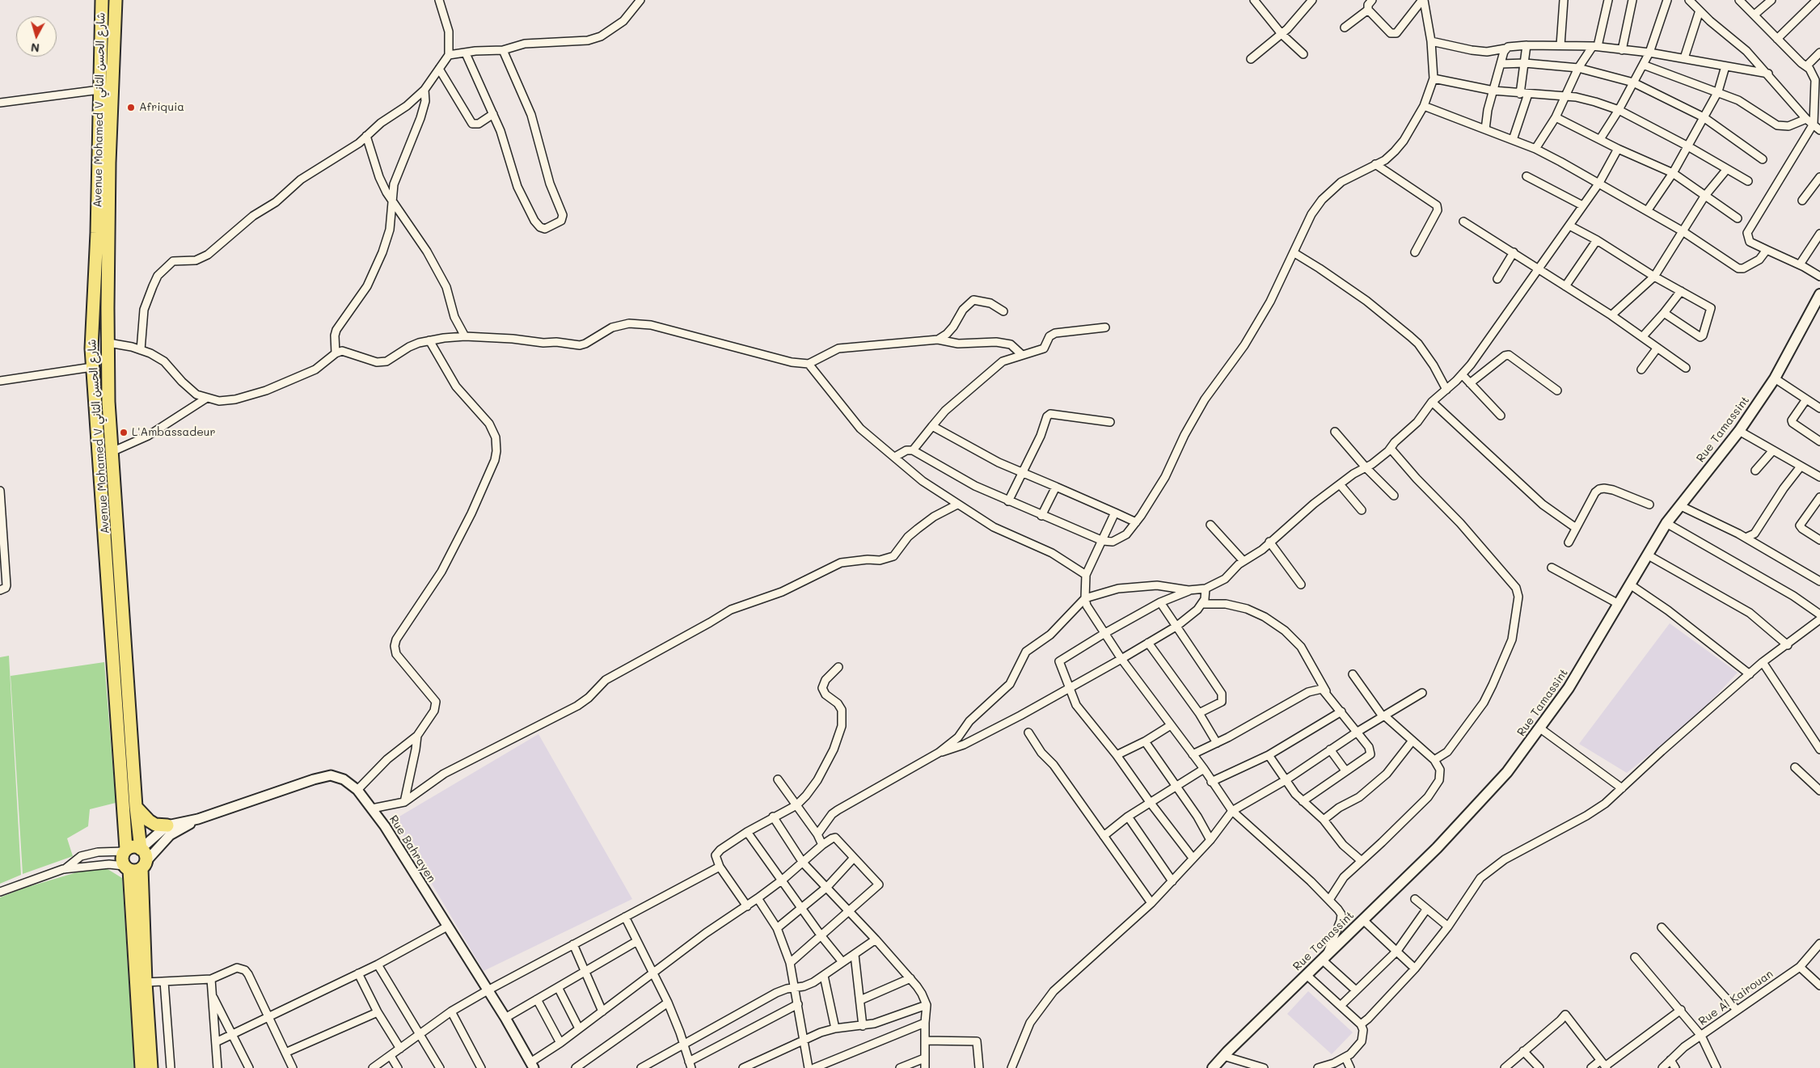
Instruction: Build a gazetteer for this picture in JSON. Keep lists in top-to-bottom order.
{
  "streets": {
    "highway": ["Avenue Mohamed V شارع الحسن الثاني"],
    "main road": ["Rue Tamassint"],
    "street": ["Rue Bahrayen", "Rue Al Kairouan"]
  },
  "crossings": [
    ["Avenue Mohamed V شارع الحسن الثاني", "Rue Bahrayen"]
  ],
  "places": ["Afriquia", "L'Ambassadeur"],
  "north": "bottom"
}
